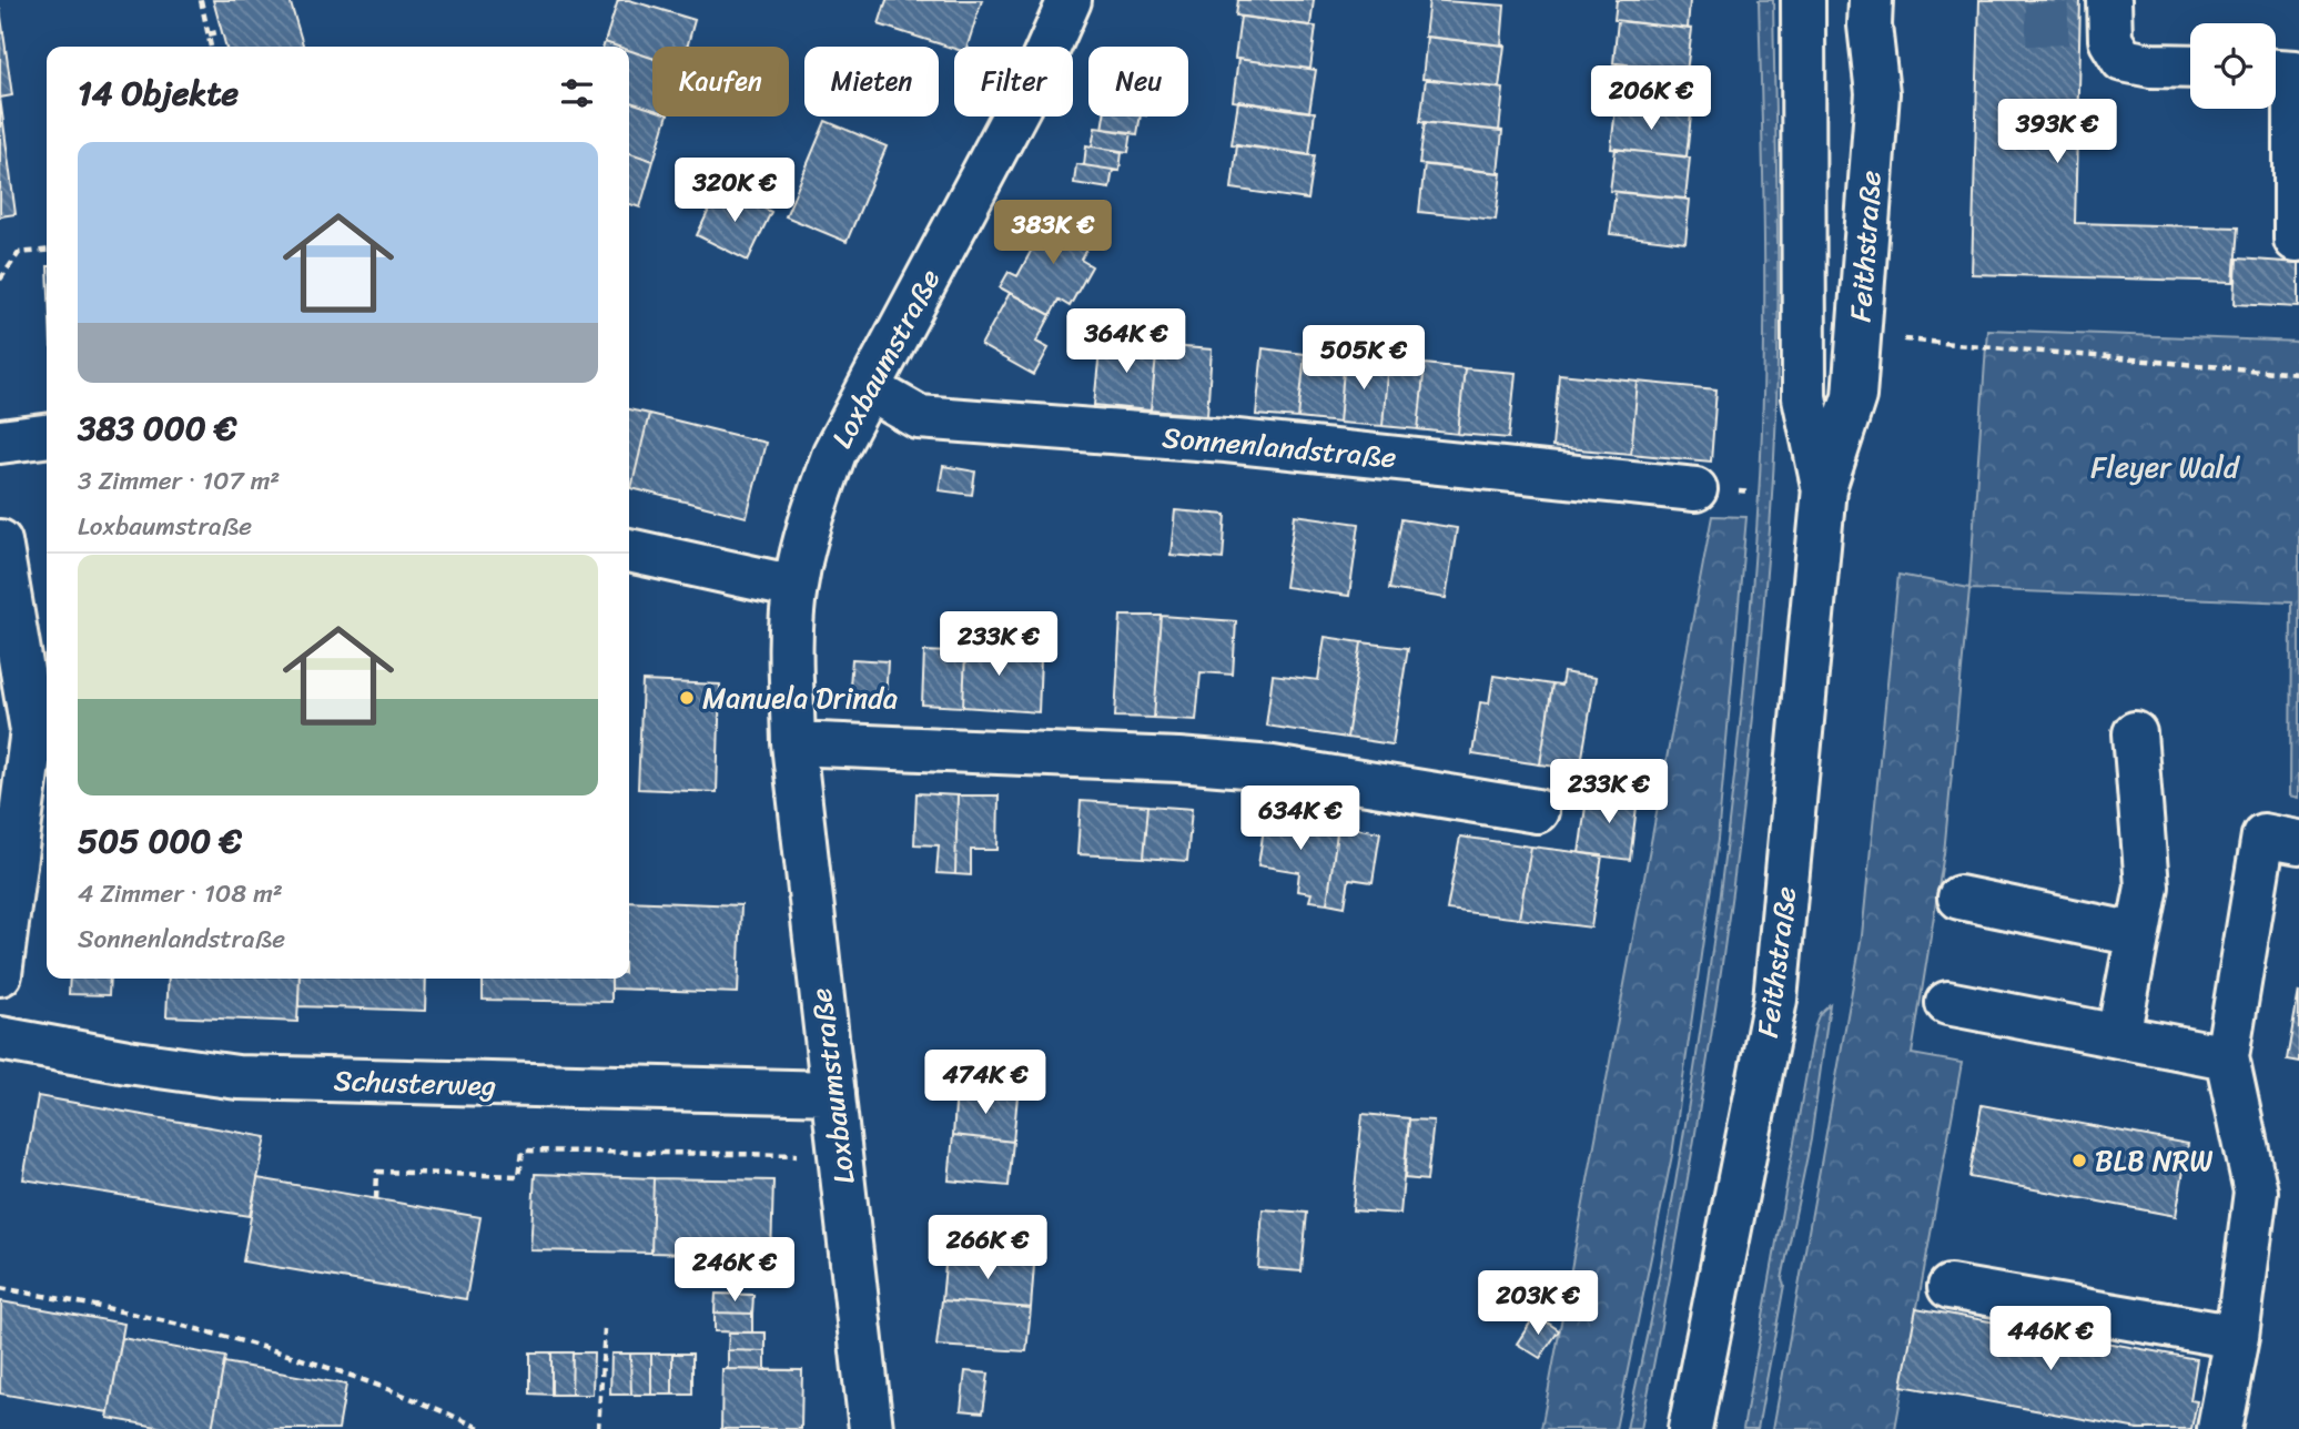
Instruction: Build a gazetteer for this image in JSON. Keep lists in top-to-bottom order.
{
  "streets": {
    "street": [
      "Feithstraße",
      "Loxbaumstraße",
      "Sonnenlandstraße",
      "Schusterweg"
    ]
  },
  "crossings": [
    ["Loxbaumstraße", "Sonnenlandstraße"],
    ["Loxbaumstraße", "Schusterweg"]
  ],
  "parks": ["Fleyer Wald"],
  "places": ["Manuela Drinda", "BLB NRW"],
  "page": {
    "chip": [
      "Kaufen",
      "Mieten",
      "Filter",
      "Neu"
    ],
    "heading": "14 Objekte",
    "price": [
      "206K €",
      "393K €",
      "320K €",
      "383K €",
      "364K €",
      "505K €",
      "233K €",
      "233K €",
      "634K €",
      "474K €",
      "266K €",
      "246K €",
      "203K €",
      "446K €"
    ],
    "list": [
      {
        "name": "383 000 €",
        "note": "3 Zimmer · 107 m² · Loxbaumstraße"
      },
      {
        "name": "505 000 €",
        "note": "4 Zimmer · 108 m² · Sonnenlandstraße"
      }
    ]
  }
}
